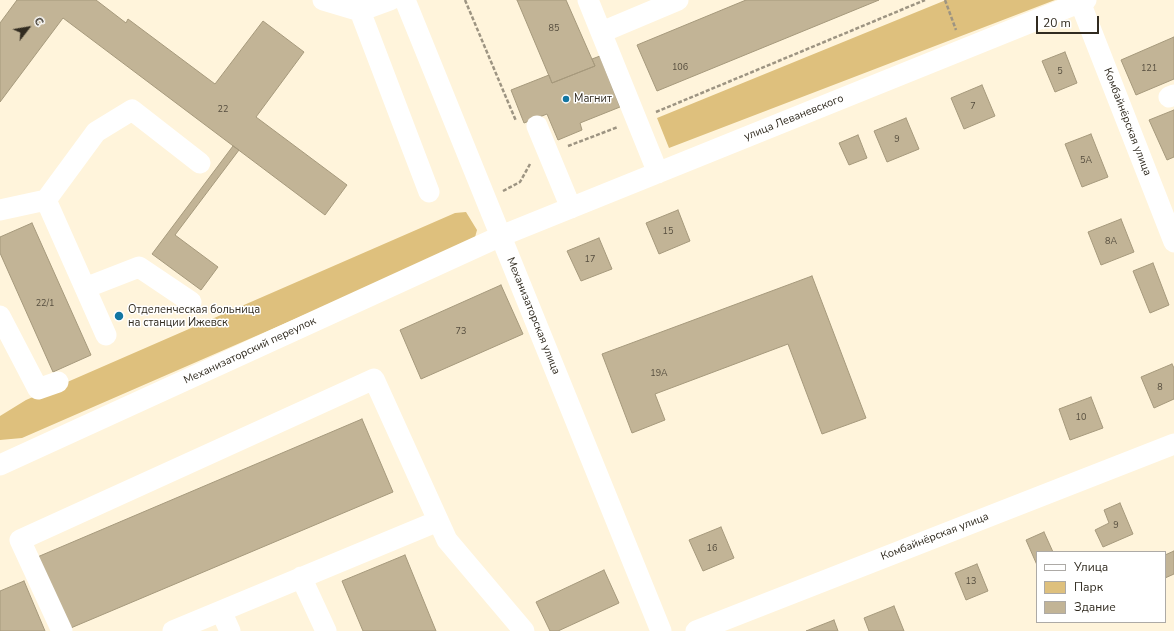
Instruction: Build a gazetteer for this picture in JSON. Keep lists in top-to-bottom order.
{
  "streets": {
    "street": [
      "улица Леваневского",
      "Комбайнёрская улица",
      "Механизаторская улица",
      "Механизаторский переулок"
    ]
  },
  "crossings": [
    ["улица Леваневского", "Комбайнёрская улица"],
    ["улица Леваневского", "Механизаторская улица"],
    ["улица Леваневского", "Механизаторский переулок"],
    ["Механизаторская улица", "Механизаторский переулок"]
  ],
  "places": ["Магнит", "Отделенческая больница на станции Ижевск"],
  "house_numbers": [
    "85",
    "106",
    "121",
    "5",
    "7",
    "22",
    "9",
    "5А",
    "15",
    "8А",
    "17",
    "22/1",
    "73",
    "19А",
    "8",
    "10",
    "9",
    "16",
    "13"
  ],
  "legend": ["Улица", "Парк", "Здание"],
  "scale_bar": "20 m",
  "north": "top right"
}
